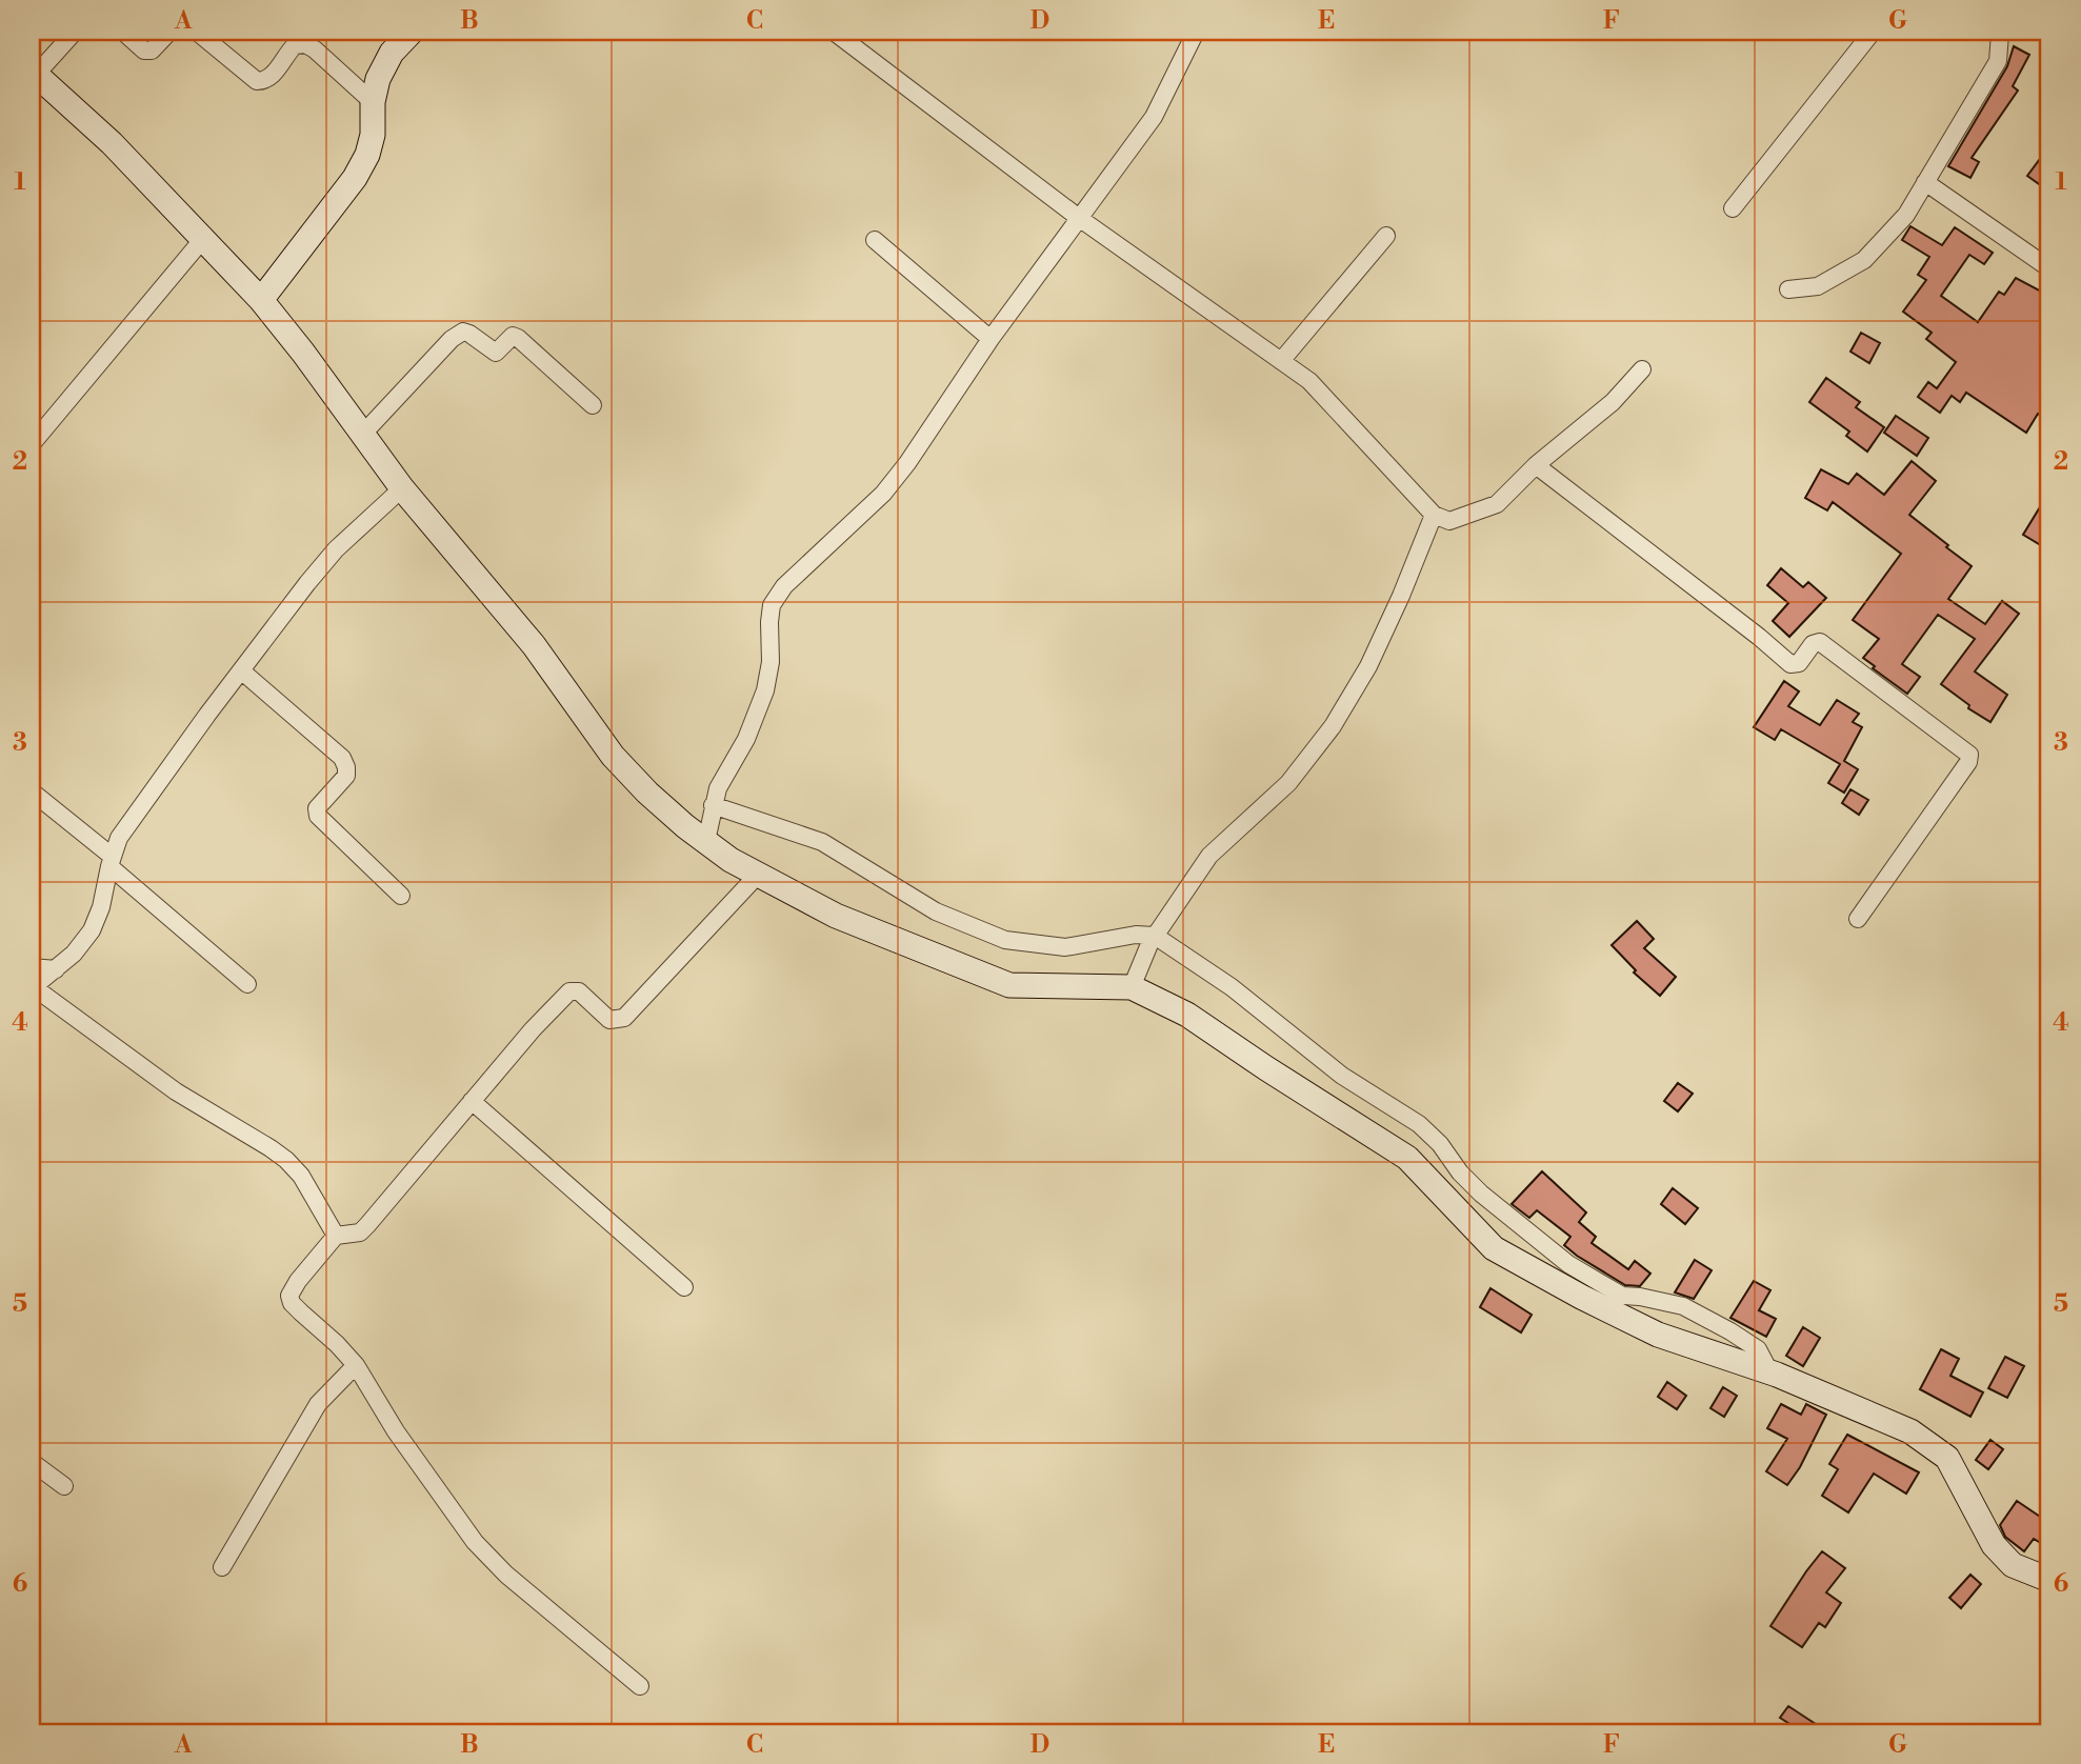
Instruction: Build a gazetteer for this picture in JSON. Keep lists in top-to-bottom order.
{
  "grid": {
    "columns": [
      "A",
      "B",
      "C",
      "D",
      "E",
      "F",
      "G"
    ],
    "rows": [
      "1",
      "2",
      "3",
      "4",
      "5",
      "6"
    ]
  }
}
